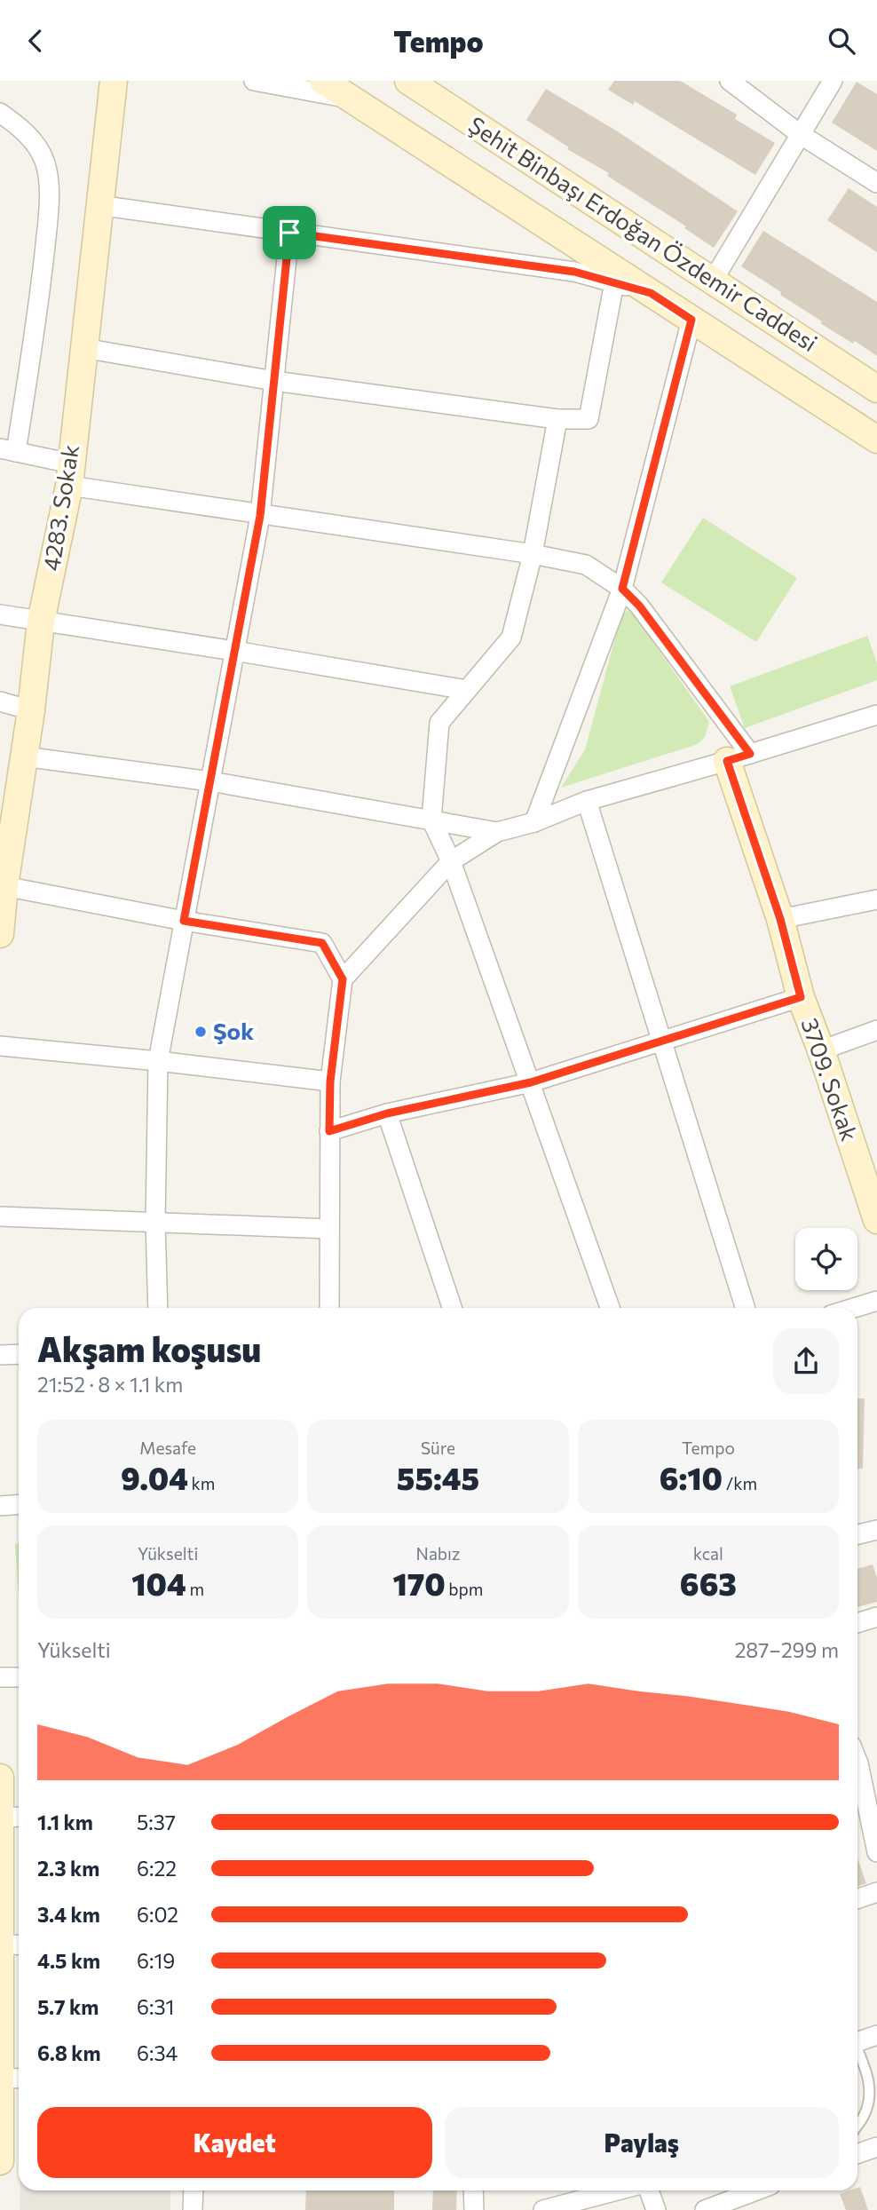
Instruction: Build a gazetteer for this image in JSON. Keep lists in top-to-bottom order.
{
  "streets": {
    "street": ["Şehit Binbaşı Erdoğan Özdemir Caddesi", "4283. Sokak", "3709. Sokak"]
  },
  "places": ["Şok"],
  "page": {
    "header": "Tempo",
    "heading": ["Akşam koşusu", "21:52 · 8 × 1.1 km"],
    "stats": [
      ["Mesafe", "9.04 km"],
      ["Süre", "55:45"],
      ["Tempo", "6:10 /km"],
      ["Yükselti", "104 m"],
      ["Nabız", "170 bpm"],
      ["kcal", "663"]
    ],
    "chart": ["Yükselti", "287–299 m"],
    "list": [
      {
        "name": "1.1 km",
        "note": "5:37"
      },
      {
        "name": "2.3 km",
        "note": "6:22"
      },
      {
        "name": "3.4 km",
        "note": "6:02"
      },
      {
        "name": "4.5 km",
        "note": "6:19"
      },
      {
        "name": "5.7 km",
        "note": "6:31"
      },
      {
        "name": "6.8 km",
        "note": "6:34"
      }
    ],
    "buttons": ["Kaydet", "Paylaş"]
  }
}
